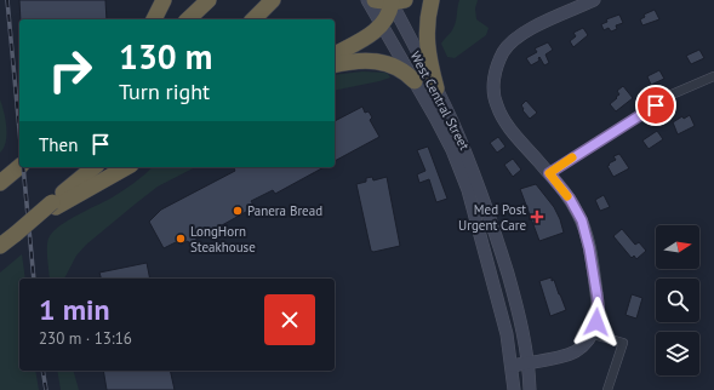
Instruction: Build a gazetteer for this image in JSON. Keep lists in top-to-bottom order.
{
  "streets": {
    "main road": ["West Central Street"]
  },
  "places": {
    "other": ["Panera Bread", "LongHorn Steakhouse"],
    "health": ["Med Post Urgent Care"]
  },
  "north": "right",
  "page": {
    "turn": ["130 m", "Turn right"],
    "then": "Then",
    "heading": ["1 min", "230 m · 13:16"]
  }
}
